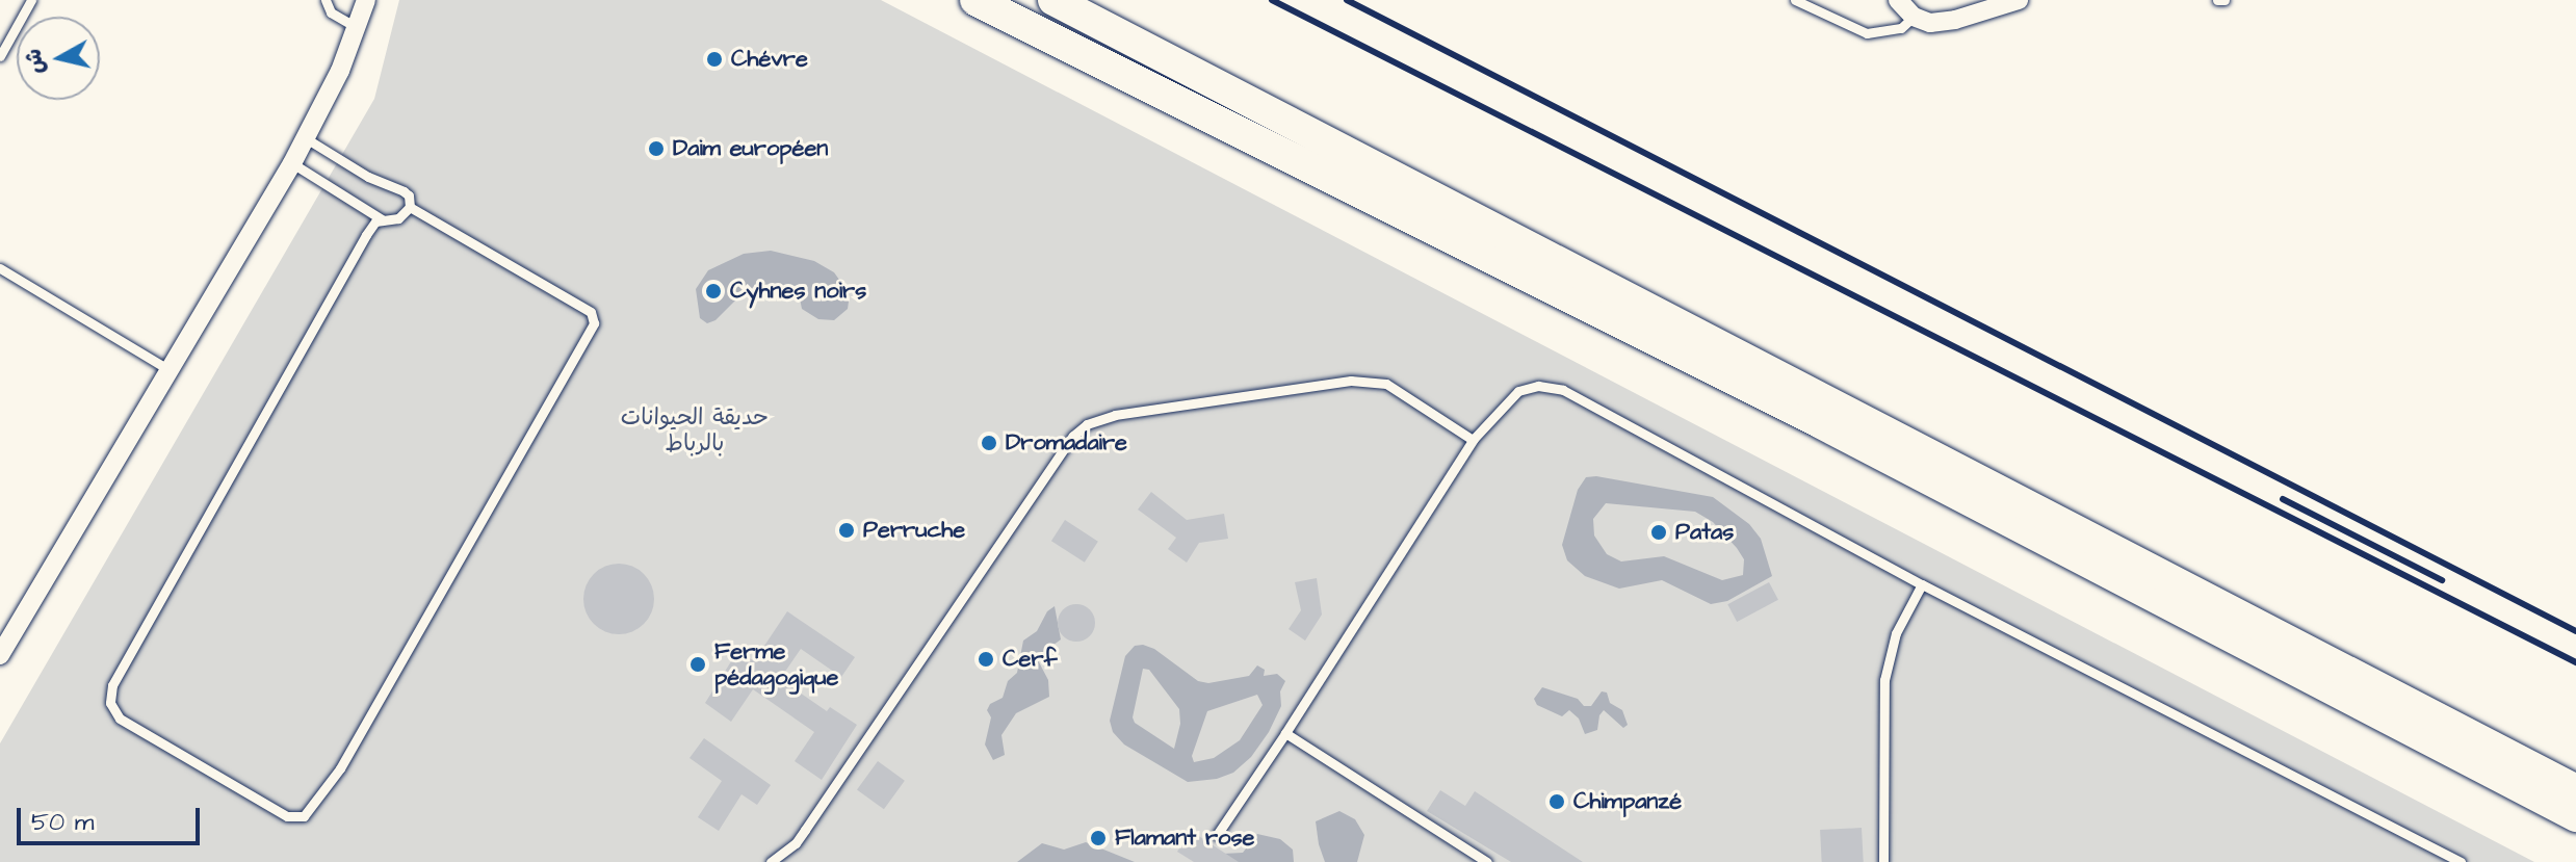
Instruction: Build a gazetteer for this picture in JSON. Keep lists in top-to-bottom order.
{
  "parks": ["حديقة الحيوانات بالرباط"],
  "places": [
    "Chévre",
    "Daim européen",
    "Cyhnes noirs",
    "Dromadaire",
    "Perruche",
    "Patas",
    "Cerf",
    "Ferme pédagogique",
    "Chimpanzé",
    "Flamant rose"
  ],
  "scale_bar": "50 m",
  "north": "left"
}
